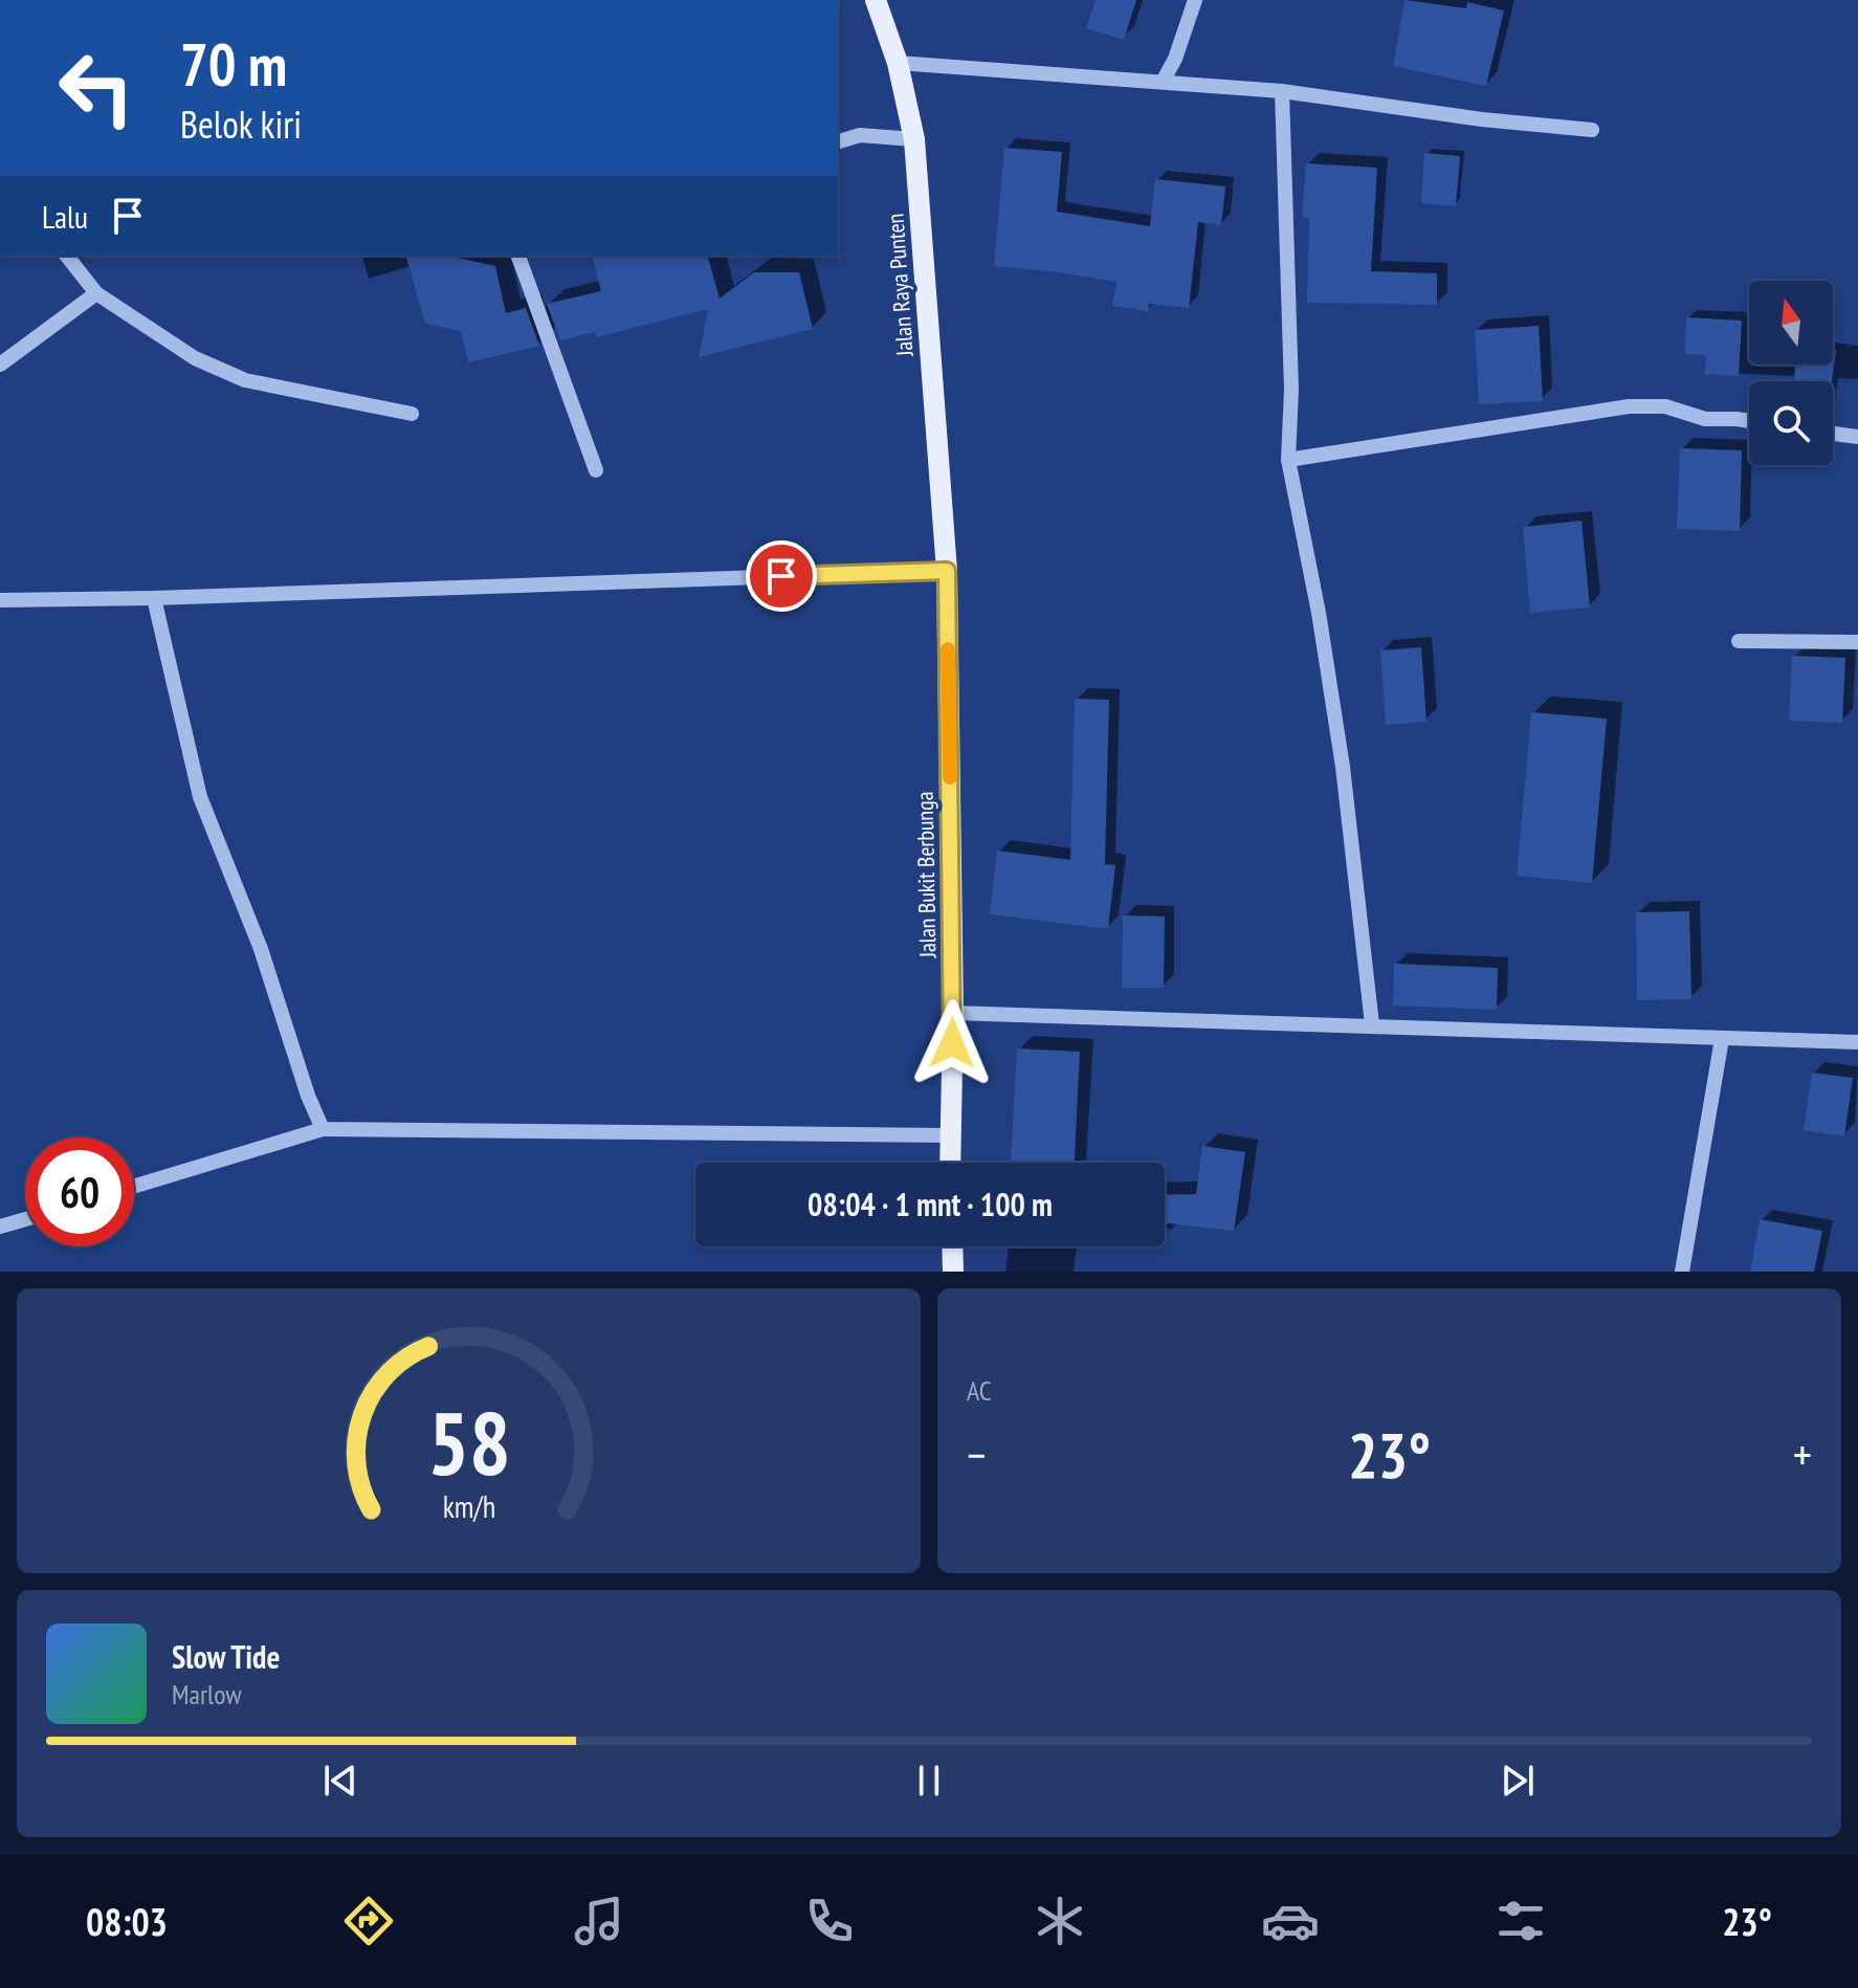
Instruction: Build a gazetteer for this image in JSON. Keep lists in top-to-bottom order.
{
  "streets": {
    "main road": ["Jalan Raya Punten", "Jalan Bukit Berbunga"]
  },
  "crossings": [
    ["Jalan Raya Punten", "Jalan Bukit Berbunga"]
  ],
  "north": "top",
  "page": {
    "turn": ["70 m", "Belok kiri"],
    "then": "Lalu",
    "limit": "60",
    "trip": "08:04 · 1 mnt · 100 m",
    "tile": "AC",
    "heat": ["−", "23°", "+"],
    "song": ["Slow Tide", "Marlow"],
    "tabs": ["08:03", "23°"],
    "gauge": ["58", "km/h"]
  }
}
